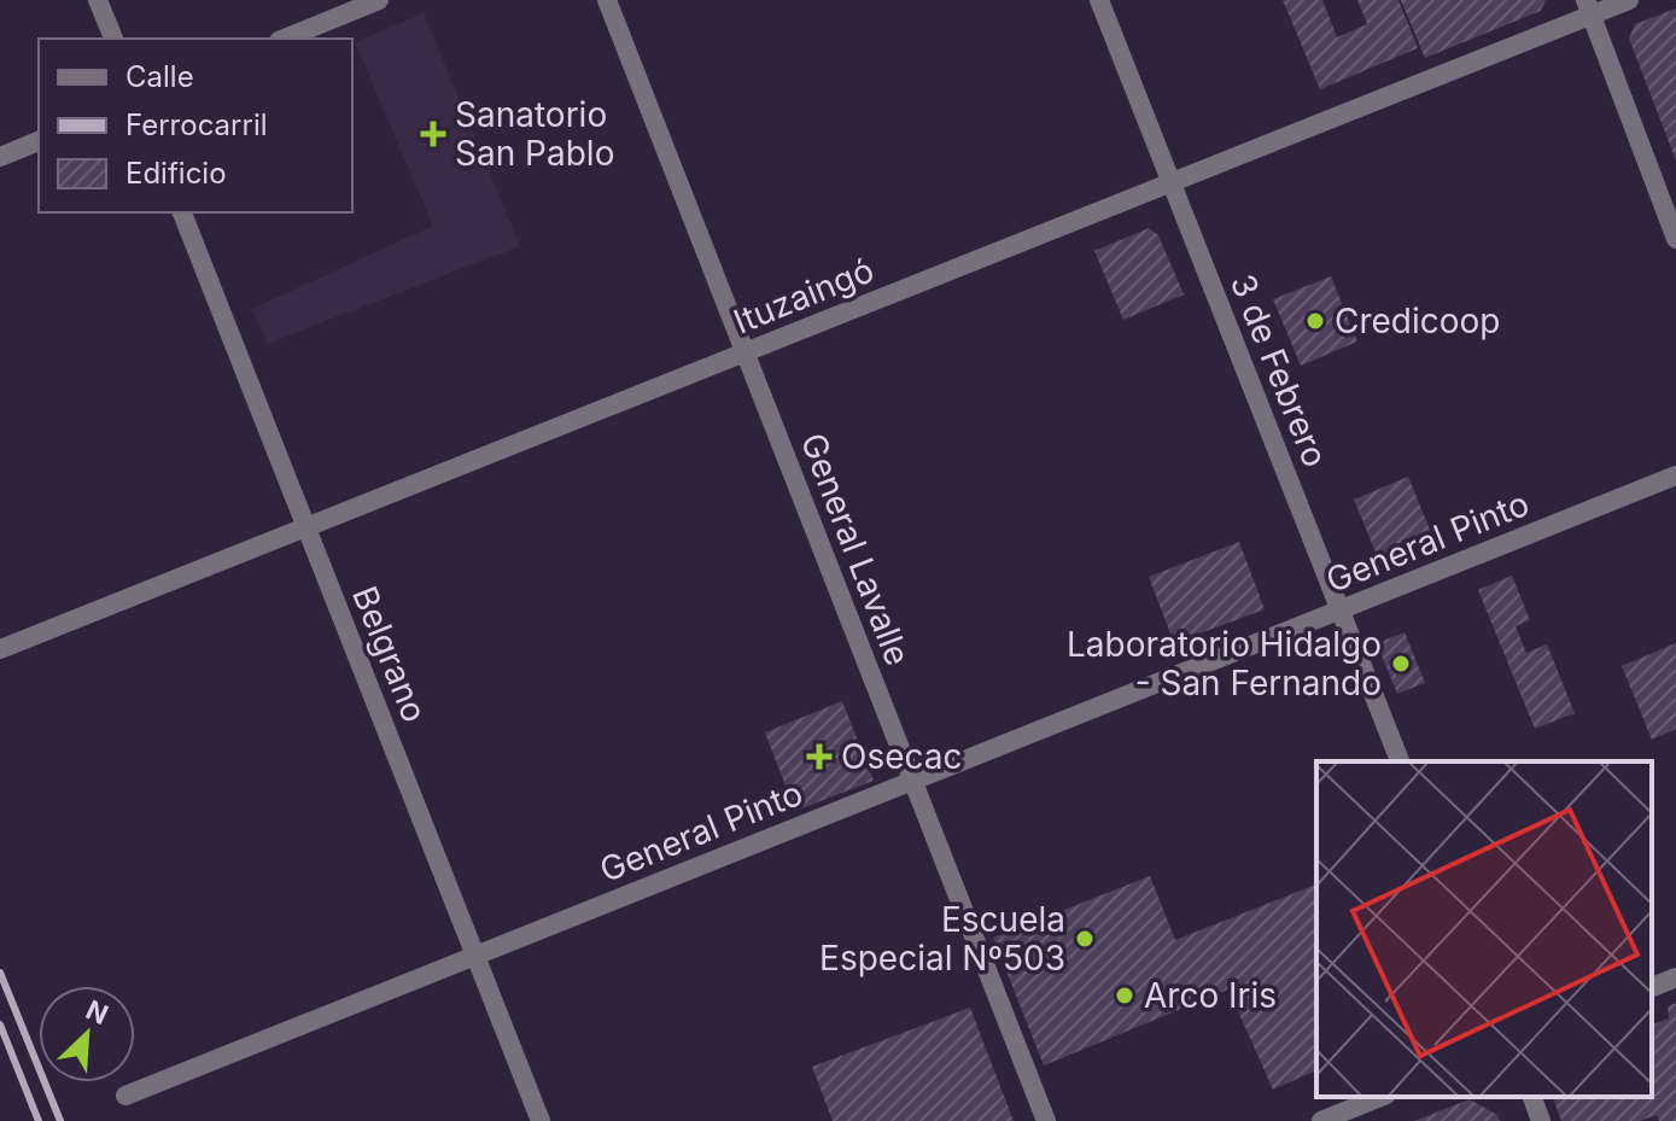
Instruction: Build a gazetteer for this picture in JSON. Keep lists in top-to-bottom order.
{
  "streets": {
    "street": [
      "Ituzaingó",
      "3 de Febrero",
      "General Pinto",
      "General Lavalle",
      "Belgrano"
    ]
  },
  "crossings": [
    ["Ituzaingó", "3 de Febrero"],
    ["Ituzaingó", "General Lavalle"],
    ["Ituzaingó", "Belgrano"],
    ["3 de Febrero", "General Pinto"],
    ["General Pinto", "General Lavalle"],
    ["General Pinto", "Belgrano"]
  ],
  "places": {
    "health": ["Sanatorio San Pablo", "Osecac"],
    "other": [
      "Credicoop",
      "Laboratorio Hidalgo - San Fernando",
      "Escuela Especial Nº503",
      "Arco Iris"
    ]
  },
  "legend": ["Calle", "Ferrocarril", "Edificio"],
  "north": "top right"
}
